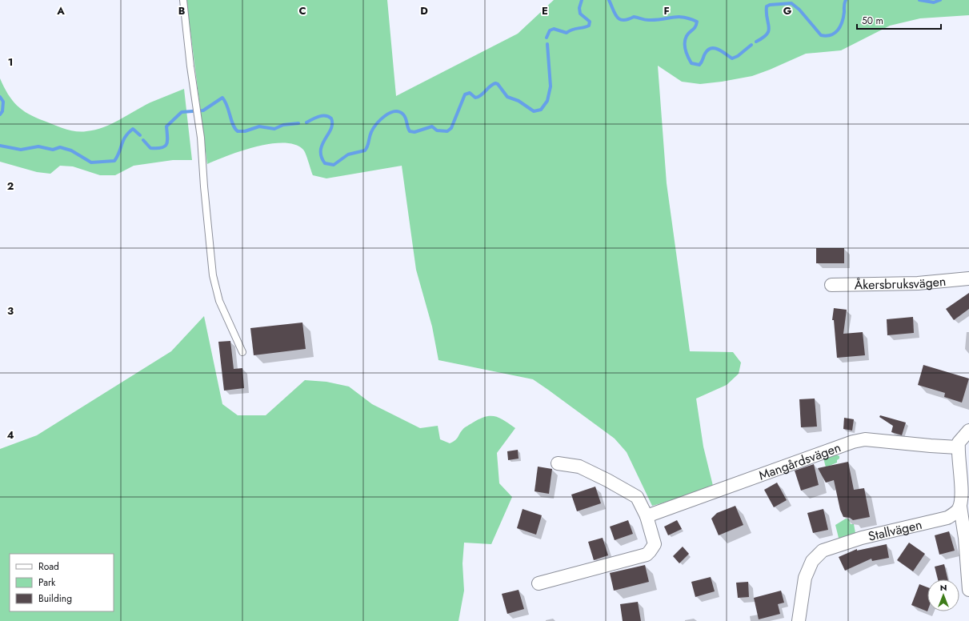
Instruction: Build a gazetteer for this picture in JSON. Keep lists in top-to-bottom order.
{
  "streets": {
    "street": ["Åkersbruksvägen", "Mangårdsvägen", "Stallvägen"]
  },
  "legend": ["Road", "Park", "Building"],
  "scale_bar": "50 m",
  "north": "top",
  "grid": {
    "columns": [
      "A",
      "B",
      "C",
      "D",
      "E",
      "F",
      "G"
    ],
    "rows": [
      "1",
      "2",
      "3",
      "4"
    ]
  }
}
